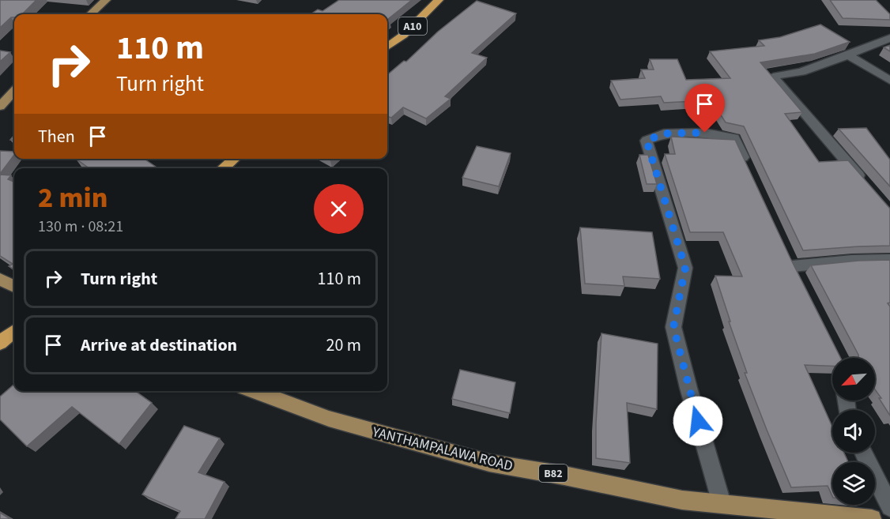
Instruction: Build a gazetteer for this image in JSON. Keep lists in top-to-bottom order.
{
  "streets": {
    "highway": ["A10"],
    "main road": ["YANTHAMPALAWA ROAD", "B82"]
  },
  "north": "bottom left",
  "page": {
    "turn": ["110 m", "Turn right"],
    "then": "Then",
    "heading": ["2 min", "130 m · 08:21"],
    "list": [
      {
        "name": "Turn right",
        "value": "110 m"
      },
      {
        "name": "Arrive at destination",
        "value": "20 m"
      }
    ]
  }
}
